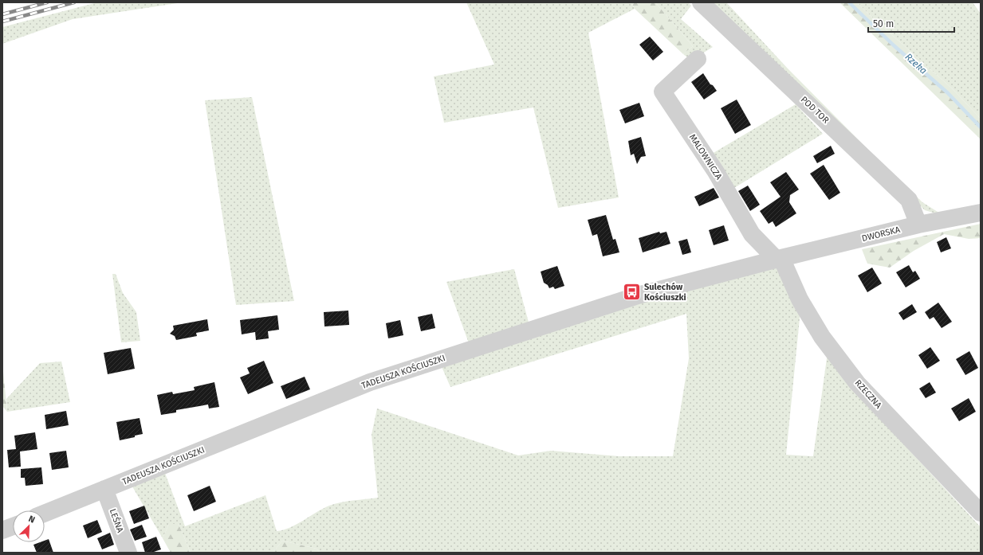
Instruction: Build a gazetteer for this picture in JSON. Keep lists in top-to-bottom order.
{
  "streets": {
    "street": [
      "POD TOR",
      "MALOWNICZA",
      "DWORSKA",
      "TADEUSZA KOŚCIUSZKI",
      "RZECZNA",
      "LEŚNA"
    ]
  },
  "crossings": [
    ["POD TOR", "DWORSKA"],
    ["MALOWNICZA", "DWORSKA"],
    ["MALOWNICZA", "TADEUSZA KOŚCIUSZKI"],
    ["MALOWNICZA", "RZECZNA"],
    ["DWORSKA", "TADEUSZA KOŚCIUSZKI"],
    ["DWORSKA", "RZECZNA"],
    ["TADEUSZA KOŚCIUSZKI", "RZECZNA"],
    ["TADEUSZA KOŚCIUSZKI", "LEŚNA"]
  ],
  "water": ["Rzeka"],
  "places": {
    "bus stop": ["Sulechów Kościuszki"]
  },
  "scale_bar": "50 m",
  "north": "top right"
}
